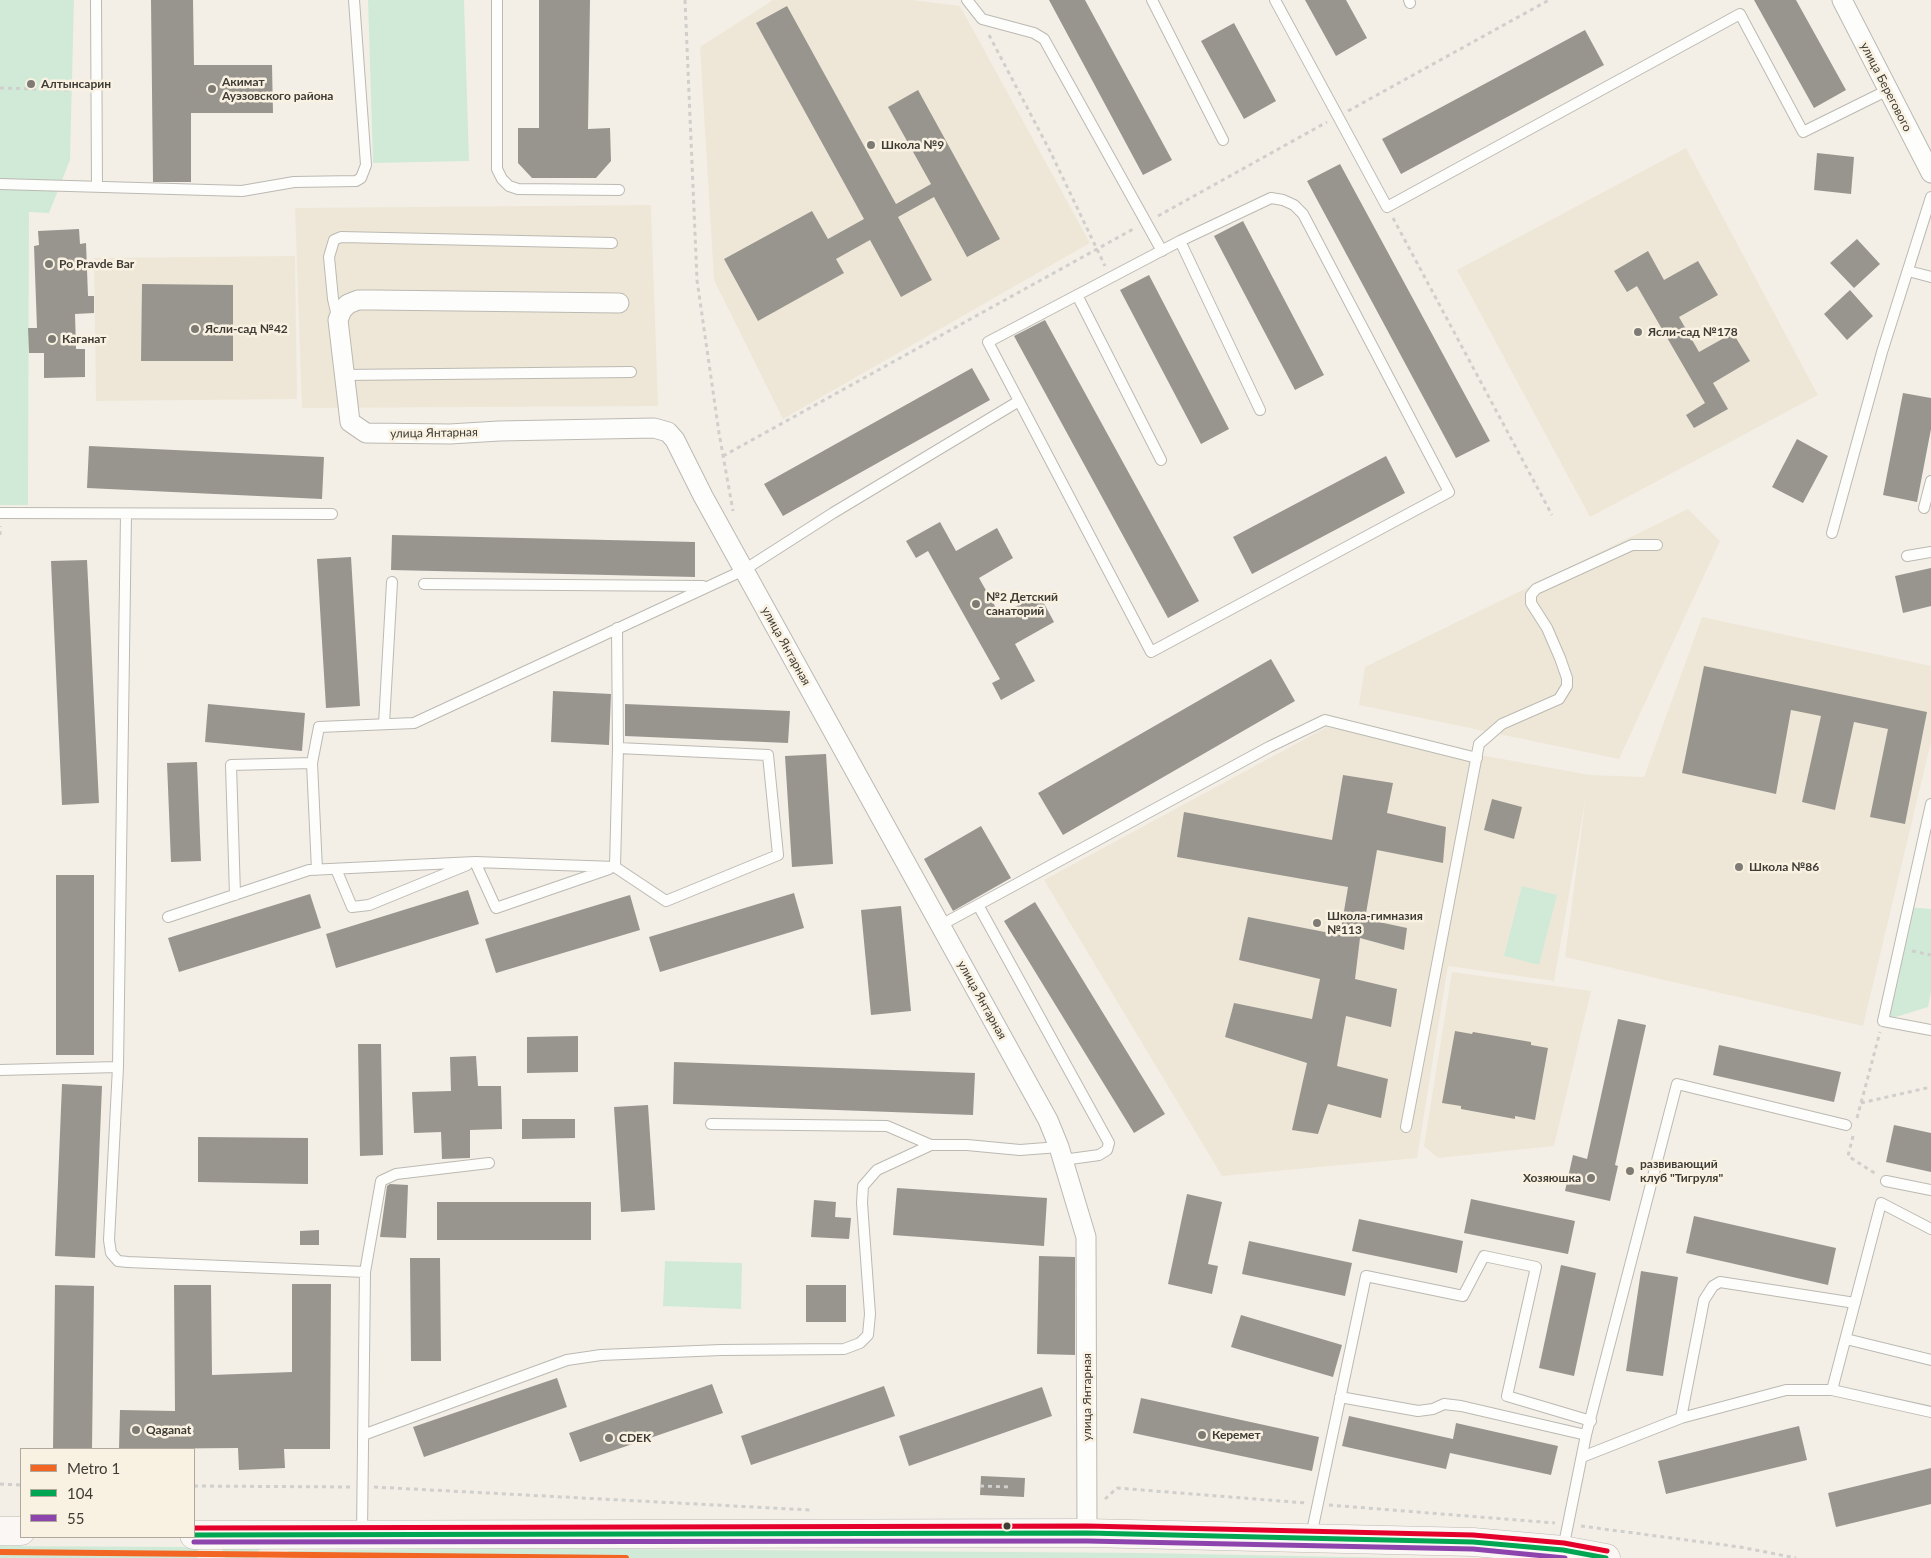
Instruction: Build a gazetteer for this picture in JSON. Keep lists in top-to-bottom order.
{
  "streets": {
    "street": ["улица Берегового", "улица Янтарная"]
  },
  "places": [
    "Алтынсарин",
    "Акимат Ауэзовского района",
    "Школа №9",
    "Po Pravde Bar",
    "Ясли-сад №42",
    "Ясли-сад №178",
    "Каганат",
    "№2 Детский санаторий",
    "Школа №86",
    "Школа-гимназия №113",
    "развивающий клуб \"Тигруля\"",
    "Хозяюшка",
    "Qaganat",
    "Керемет",
    "CDEK"
  ],
  "lines": ["transit line 104", "transit line 55", "metro line 1"],
  "legend": ["Metro 1", "104", "55"]
}
